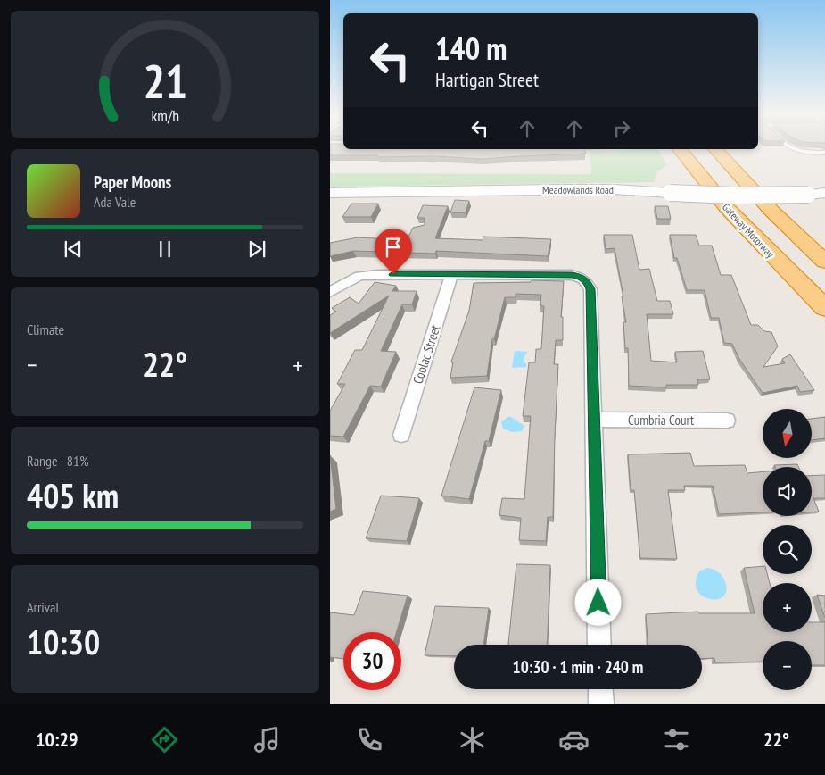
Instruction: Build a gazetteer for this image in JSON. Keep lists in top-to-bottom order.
{
  "streets": {
    "highway": ["Gateway Motorway"],
    "main road": ["Meadowlands Road"],
    "street": ["Coolac Street", "Cumbria Court"]
  },
  "north": "bottom",
  "page": {
    "turn": ["140 m", "Hartigan Street"],
    "song": ["Paper Moons", "Ada Vale"],
    "tile": [
      "Climate",
      ["Range · 81%", "405 km"],
      ["Arrival", "10:30"]
    ],
    "heat": ["−", "22°", "+"],
    "map_buttons": ["+", "−"],
    "limit": "30",
    "trip": "10:30 · 1 min · 240 m",
    "tabs": ["10:29", "22°"],
    "gauge": ["21", "km/h"]
  }
}
